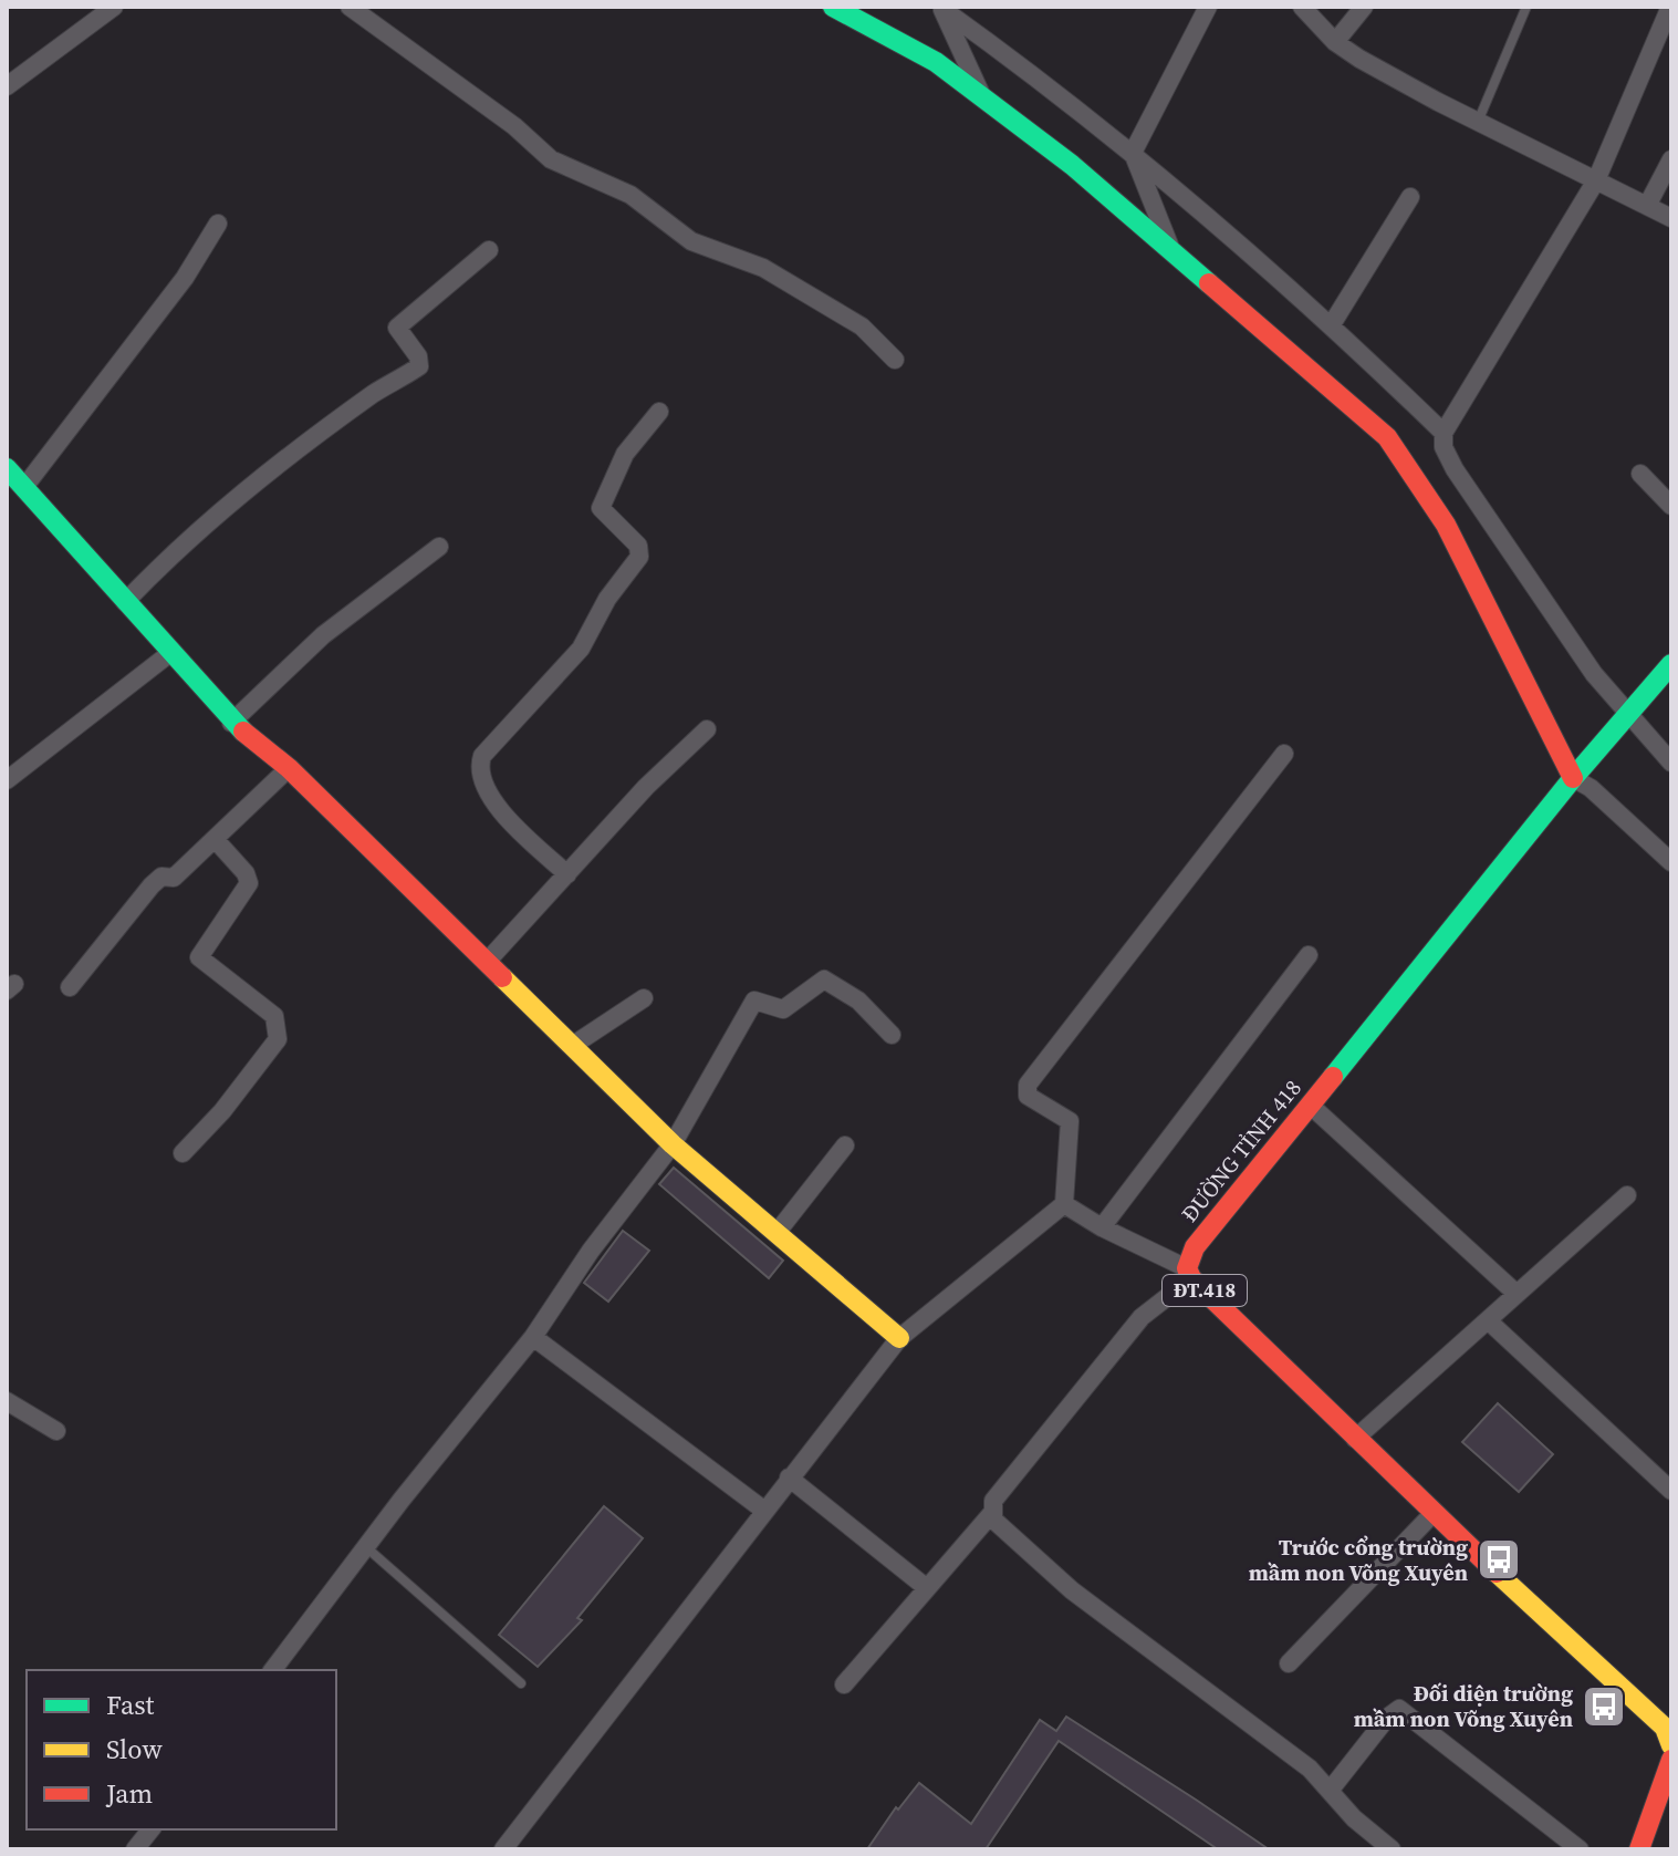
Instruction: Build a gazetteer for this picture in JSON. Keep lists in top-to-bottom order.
{
  "streets": {
    "main road": ["ĐƯỜNG TỈNH 418", "ĐT.418"]
  },
  "crossings": [
    ["ĐƯỜNG TỈNH 418", "ĐT.418"]
  ],
  "places": {
    "bus stop": ["Trước cổng trường mầm non Võng Xuyên", "Đối diện trường mầm non Võng Xuyên"]
  },
  "legend": ["Fast", "Slow", "Jam"]
}
